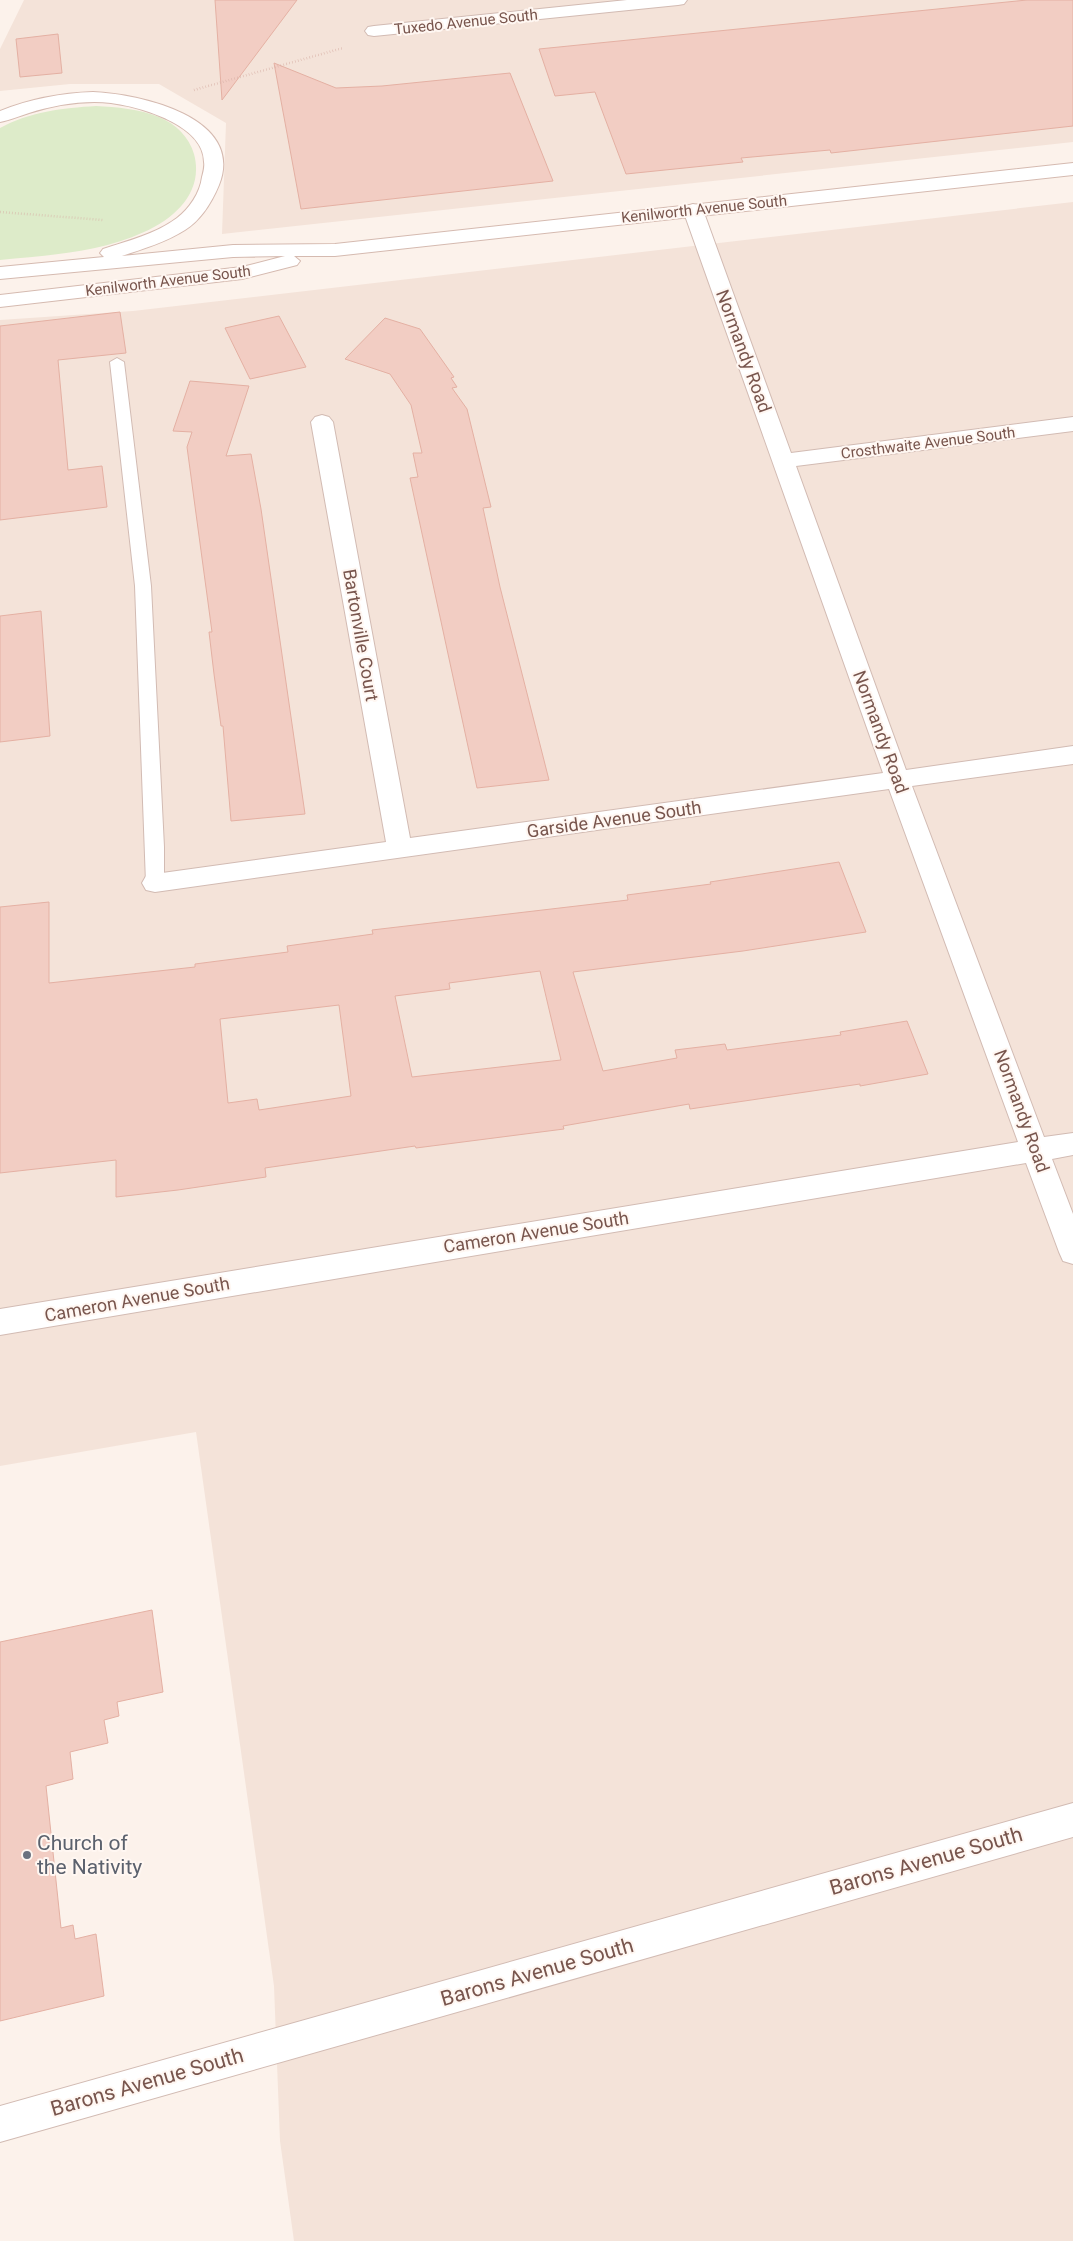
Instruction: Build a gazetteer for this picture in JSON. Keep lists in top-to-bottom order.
{
  "streets": {
    "street": [
      "Tuxedo Avenue South",
      "Kenilworth Avenue South",
      "Normandy Road",
      "Crosthwaite Avenue South",
      "Bartonville Court",
      "Garside Avenue South",
      "Cameron Avenue South",
      "Barons Avenue South"
    ]
  },
  "crossings": [
    ["Kenilworth Avenue South", "Normandy Road"],
    ["Normandy Road", "Crosthwaite Avenue South"],
    ["Normandy Road", "Garside Avenue South"],
    ["Normandy Road", "Cameron Avenue South"],
    ["Bartonville Court", "Garside Avenue South"]
  ],
  "places": ["Church of the Nativity"]
}
